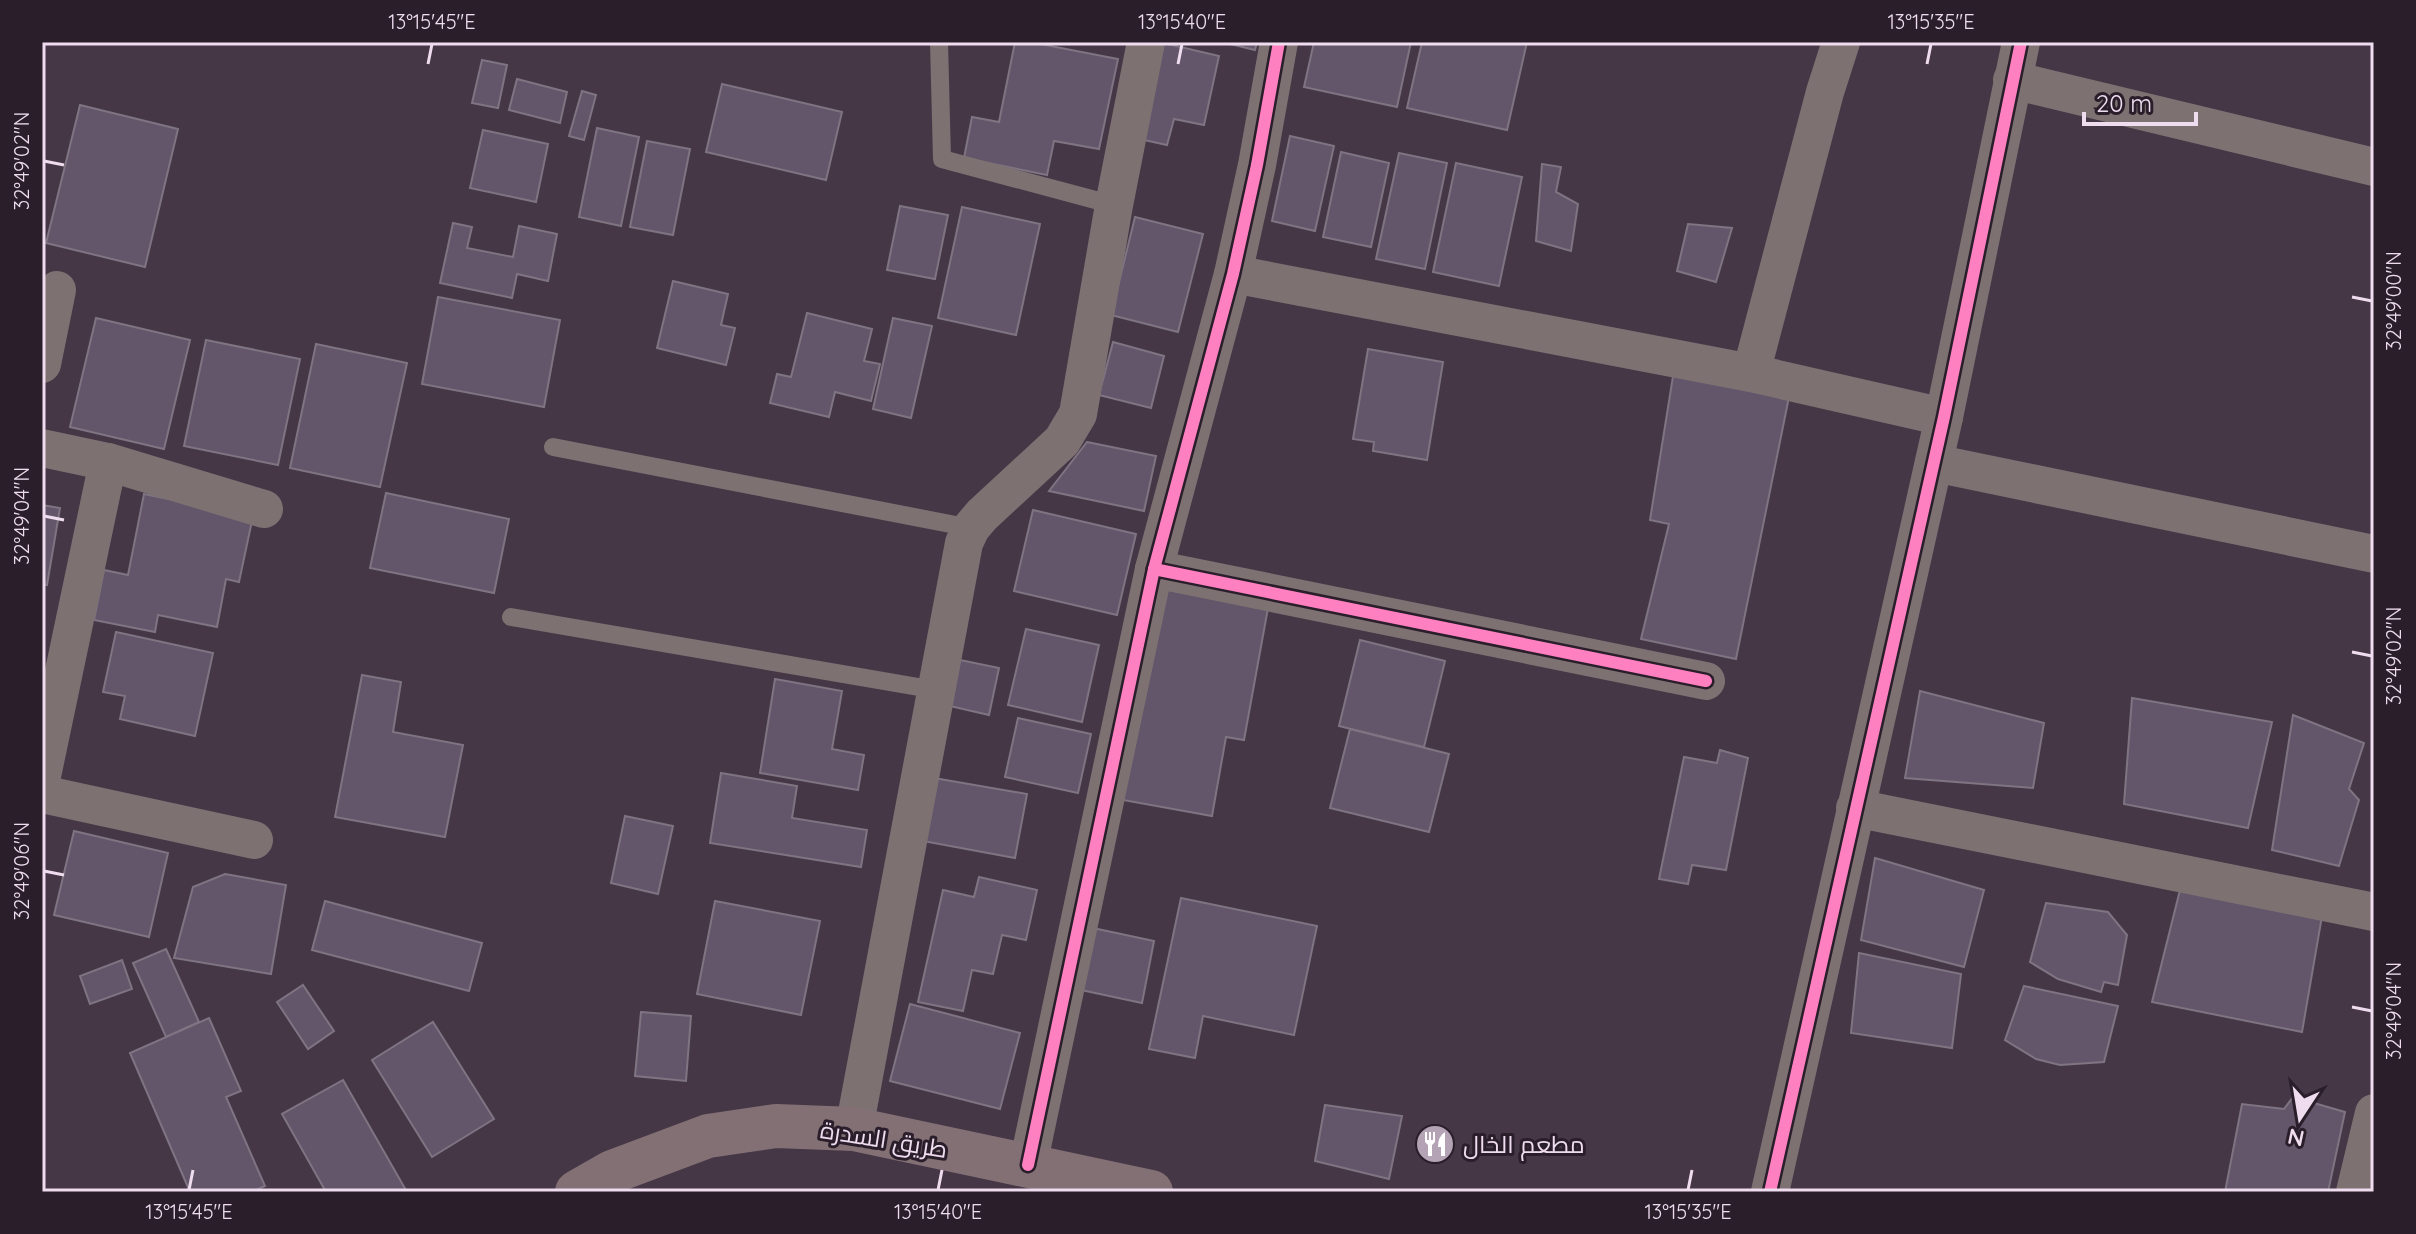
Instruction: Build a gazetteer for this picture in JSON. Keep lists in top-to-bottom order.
{
  "streets": {
    "main road": ["طريق السدرة"]
  },
  "places": {
    "restaurant": ["مطعم الخال"]
  },
  "scale_bar": "20 m",
  "north": "bottom",
  "coordinates": [
    "13°15'45\"E",
    "13°15'40\"E",
    "13°15'35\"E",
    "32°49'02\"N",
    "32°49'00\"N",
    "32°49'04\"N",
    "32°49'06\"N"
  ]
}
